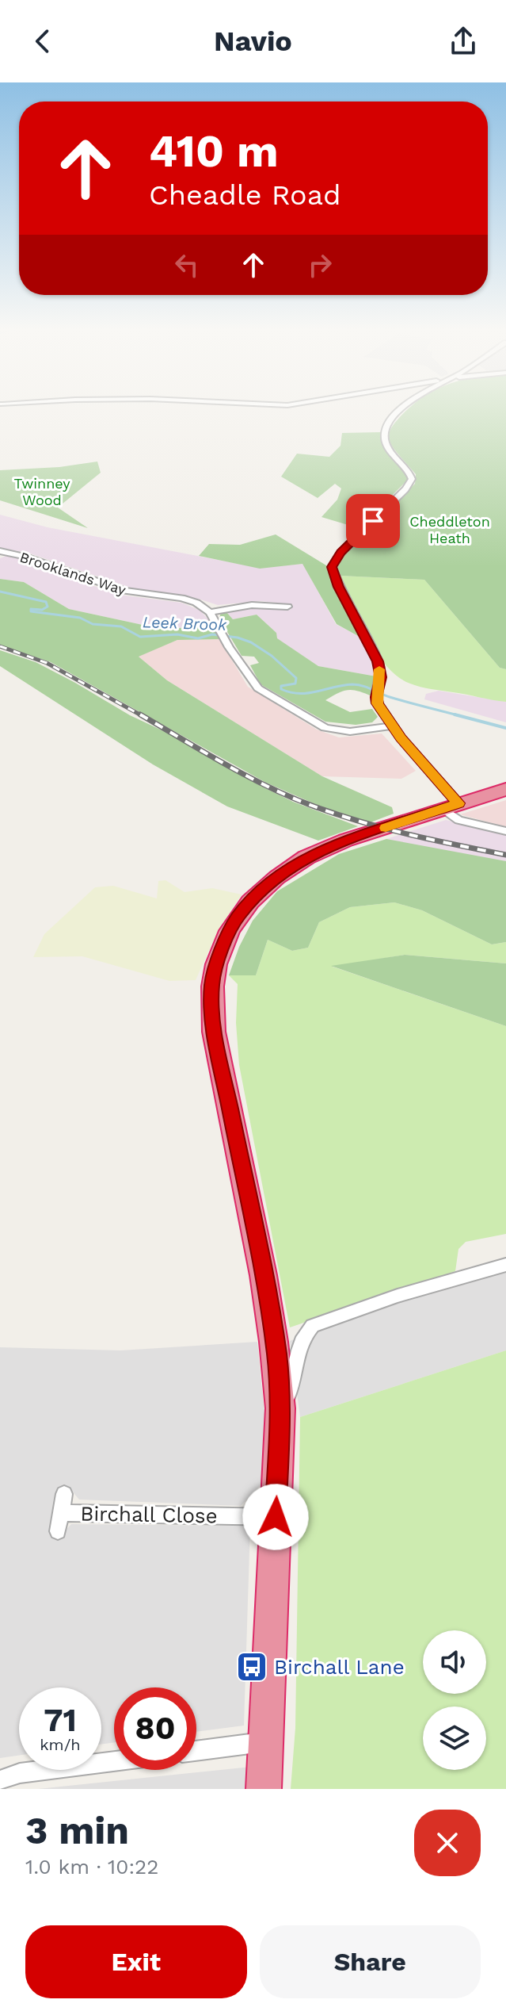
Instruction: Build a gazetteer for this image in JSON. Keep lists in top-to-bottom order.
{
  "streets": {
    "street": ["Brooklands Way", "Birchall Close"]
  },
  "water": ["Leek Brook"],
  "parks": ["Twinney Wood", "Cheddleton Heath"],
  "places": {
    "bus stop": ["Birchall Lane"]
  },
  "page": {
    "header": "Navio",
    "turn": ["410 m", "Cheadle Road"],
    "speed": "71 km/h",
    "limit": "80",
    "heading": ["3 min", "1.0 km · 10:22"],
    "buttons": ["Exit", "Share"]
  }
}
